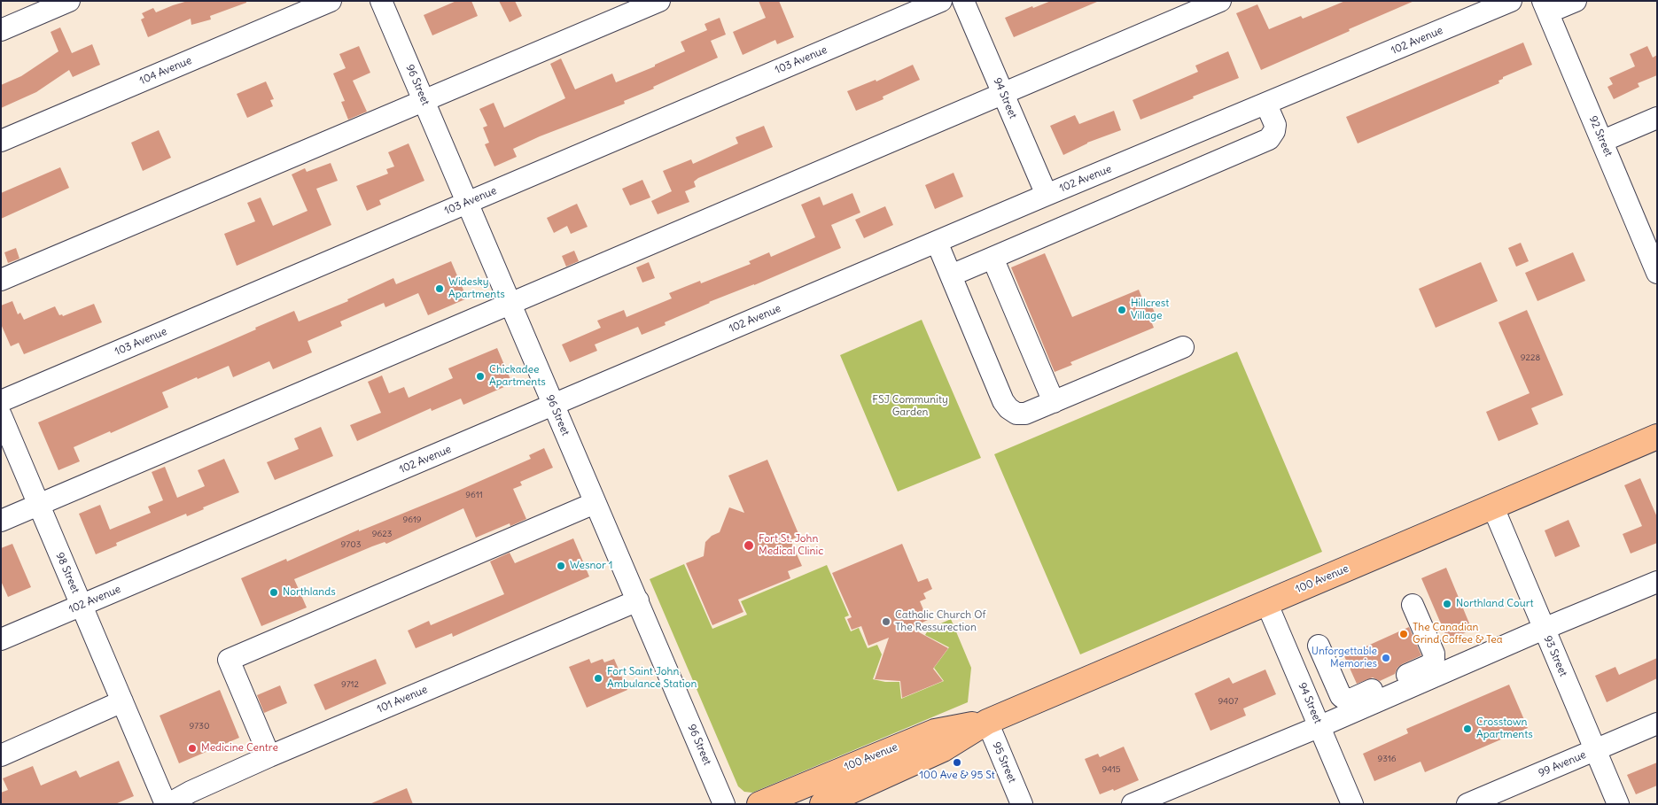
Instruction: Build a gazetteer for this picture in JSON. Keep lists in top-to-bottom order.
{
  "streets": {
    "main road": ["100 Avenue"],
    "street": [
      "102 Avenue",
      "103 Avenue",
      "104 Avenue",
      "96 Street",
      "94 Street",
      "92 Street",
      "98 Street",
      "93 Street",
      "101 Avenue",
      "95 Street",
      "99 Avenue"
    ]
  },
  "crossings": [
    ["102 Avenue", "96 Street"],
    ["102 Avenue", "94 Street"],
    ["102 Avenue", "98 Street"],
    ["103 Avenue", "96 Street"],
    ["96 Street", "101 Avenue"],
    ["94 Street", "100 Avenue"],
    ["98 Street", "101 Avenue"],
    ["100 Avenue", "93 Street"],
    ["100 Avenue", "95 Street"],
    ["93 Street", "99 Avenue"]
  ],
  "parks": ["FSJ Community Garden"],
  "places": [
    "Widesky Apartments",
    "Hillcrest Village",
    "Chickadee Apartments",
    "Fort St. John Medical Clinic",
    "Wesnor 1",
    "Northlands",
    "Northland Court",
    "Catholic Church Of The Ressurection",
    "The Canadian Grind Coffee & Tea",
    "Unforgettable Memories",
    "Fort Saint John Ambulance Station",
    "Crosstown Apartments",
    "Medicine Centre",
    "100 Ave & 95 St"
  ],
  "house_numbers": [
    "9228",
    "9611",
    "9619",
    "9623",
    "9703",
    "9712",
    "9407",
    "9730",
    "9316",
    "9415"
  ]
}
